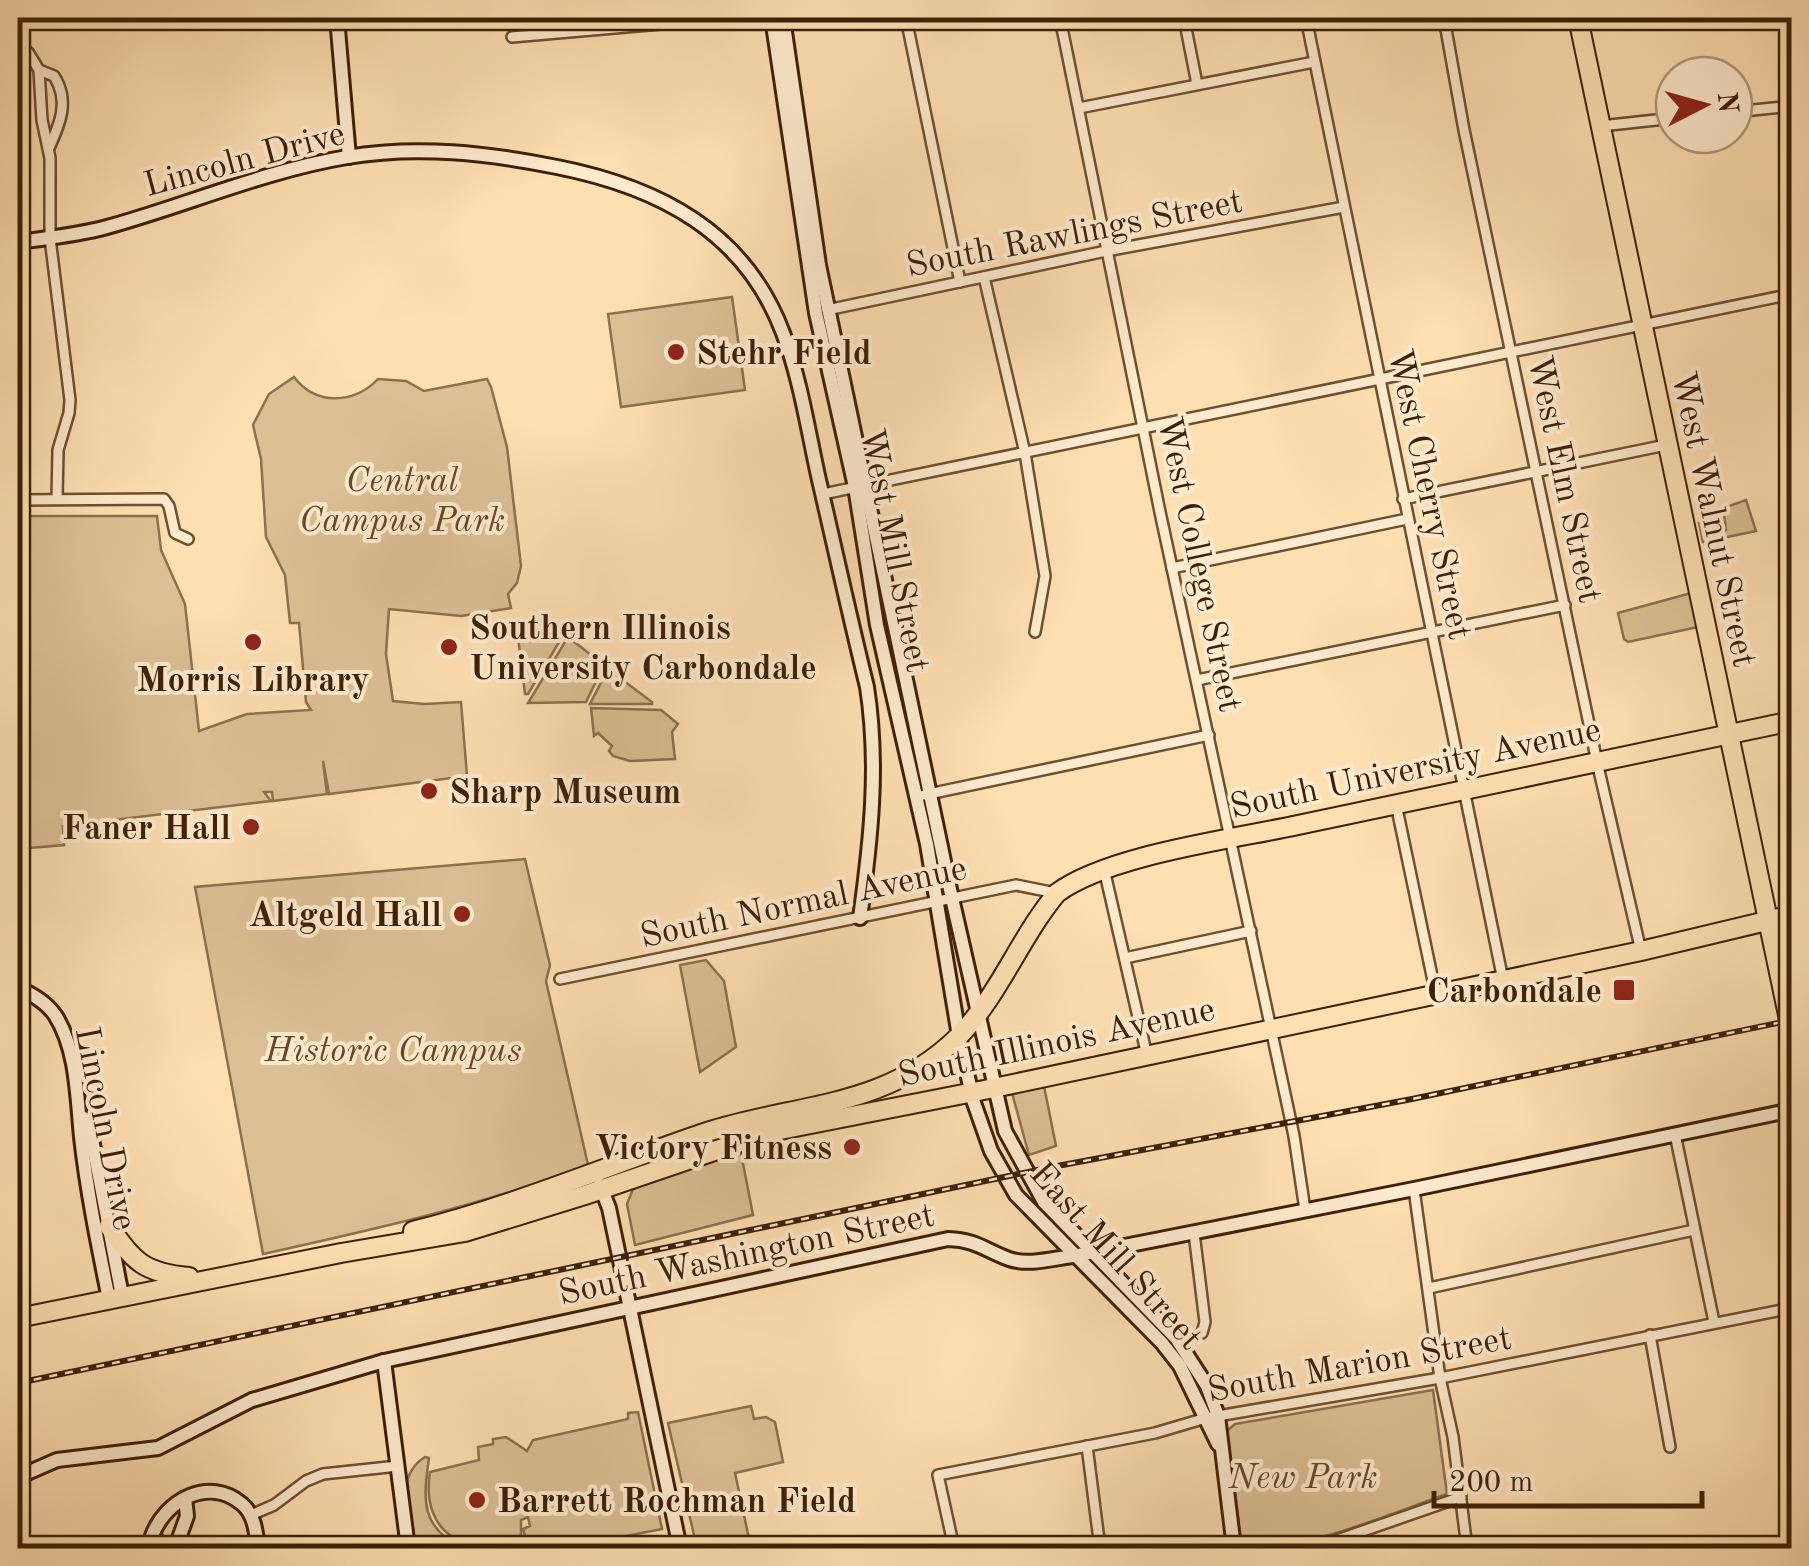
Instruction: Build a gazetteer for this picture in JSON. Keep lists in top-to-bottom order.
{
  "streets": {
    "highway": ["West Walnut Street", "South University Avenue", "South Illinois Avenue"],
    "street": [
      "Lincoln Drive",
      "South Rawlings Street",
      "West Elm Street",
      "West Cherry Street",
      "West Mill Street",
      "West College Street",
      "South Normal Avenue",
      "South Washington Street",
      "East Mill Street",
      "South Marion Street"
    ]
  },
  "crossings": [
    ["Lincoln Drive", "South Normal Avenue"],
    ["Lincoln Drive", "South Illinois Avenue"],
    ["South Rawlings Street", "West Cherry Street"],
    ["South Rawlings Street", "West Mill Street"],
    ["South Rawlings Street", "West College Street"],
    ["West Elm Street", "South University Avenue"],
    ["West Elm Street", "South Illinois Avenue"],
    ["West Cherry Street", "South University Avenue"],
    ["West Cherry Street", "South Illinois Avenue"],
    ["West Walnut Street", "South University Avenue"],
    ["West Walnut Street", "South Illinois Avenue"],
    ["West Mill Street", "South Normal Avenue"],
    ["West Mill Street", "South Illinois Avenue"],
    ["West Mill Street", "East Mill Street"],
    ["West College Street", "South University Avenue"],
    ["West College Street", "South Illinois Avenue"],
    ["West College Street", "South Washington Street"],
    ["South University Avenue", "South Normal Avenue"],
    ["South University Avenue", "South Illinois Avenue"],
    ["South Normal Avenue", "South Illinois Avenue"],
    ["South Illinois Avenue", "East Mill Street"],
    ["South Washington Street", "East Mill Street"],
    ["East Mill Street", "South Marion Street"]
  ],
  "parks": ["Central Campus Park", "Historic Campus", "New Park"],
  "places": {
    "other": [
      "Stehr Field",
      "Morris Library",
      "Southern Illinois University Carbondale",
      "Sharp Museum",
      "Faner Hall",
      "Altgeld Hall",
      "Victory Fitness",
      "Barrett Rochman Field"
    ],
    "transit": ["Carbondale"]
  },
  "scale_bar": "200 m",
  "north": "right"
}
